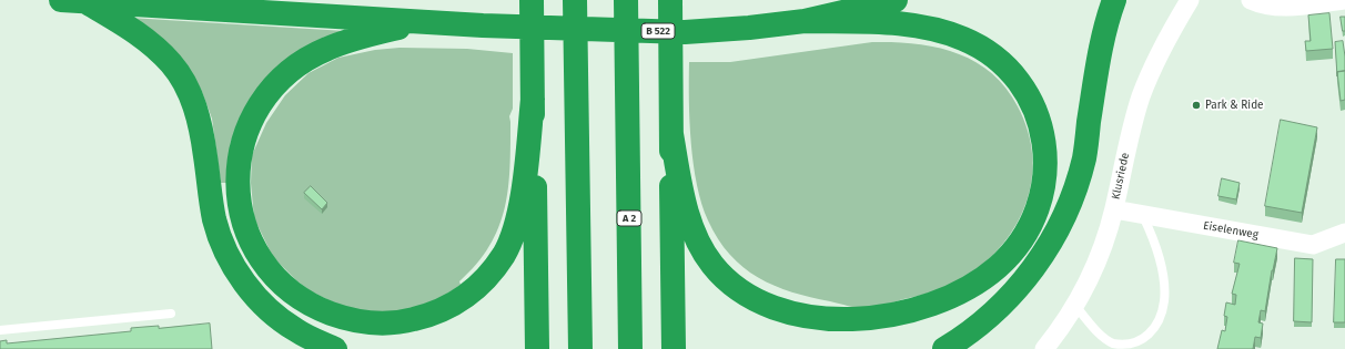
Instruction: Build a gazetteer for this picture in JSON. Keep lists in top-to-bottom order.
{
  "streets": {
    "highway": ["B 522", "A 2"],
    "street": ["Klusriede", "Eiselenweg"]
  },
  "crossings": [
    ["Klusriede", "Eiselenweg"]
  ],
  "places": ["Park & Ride"]
}
